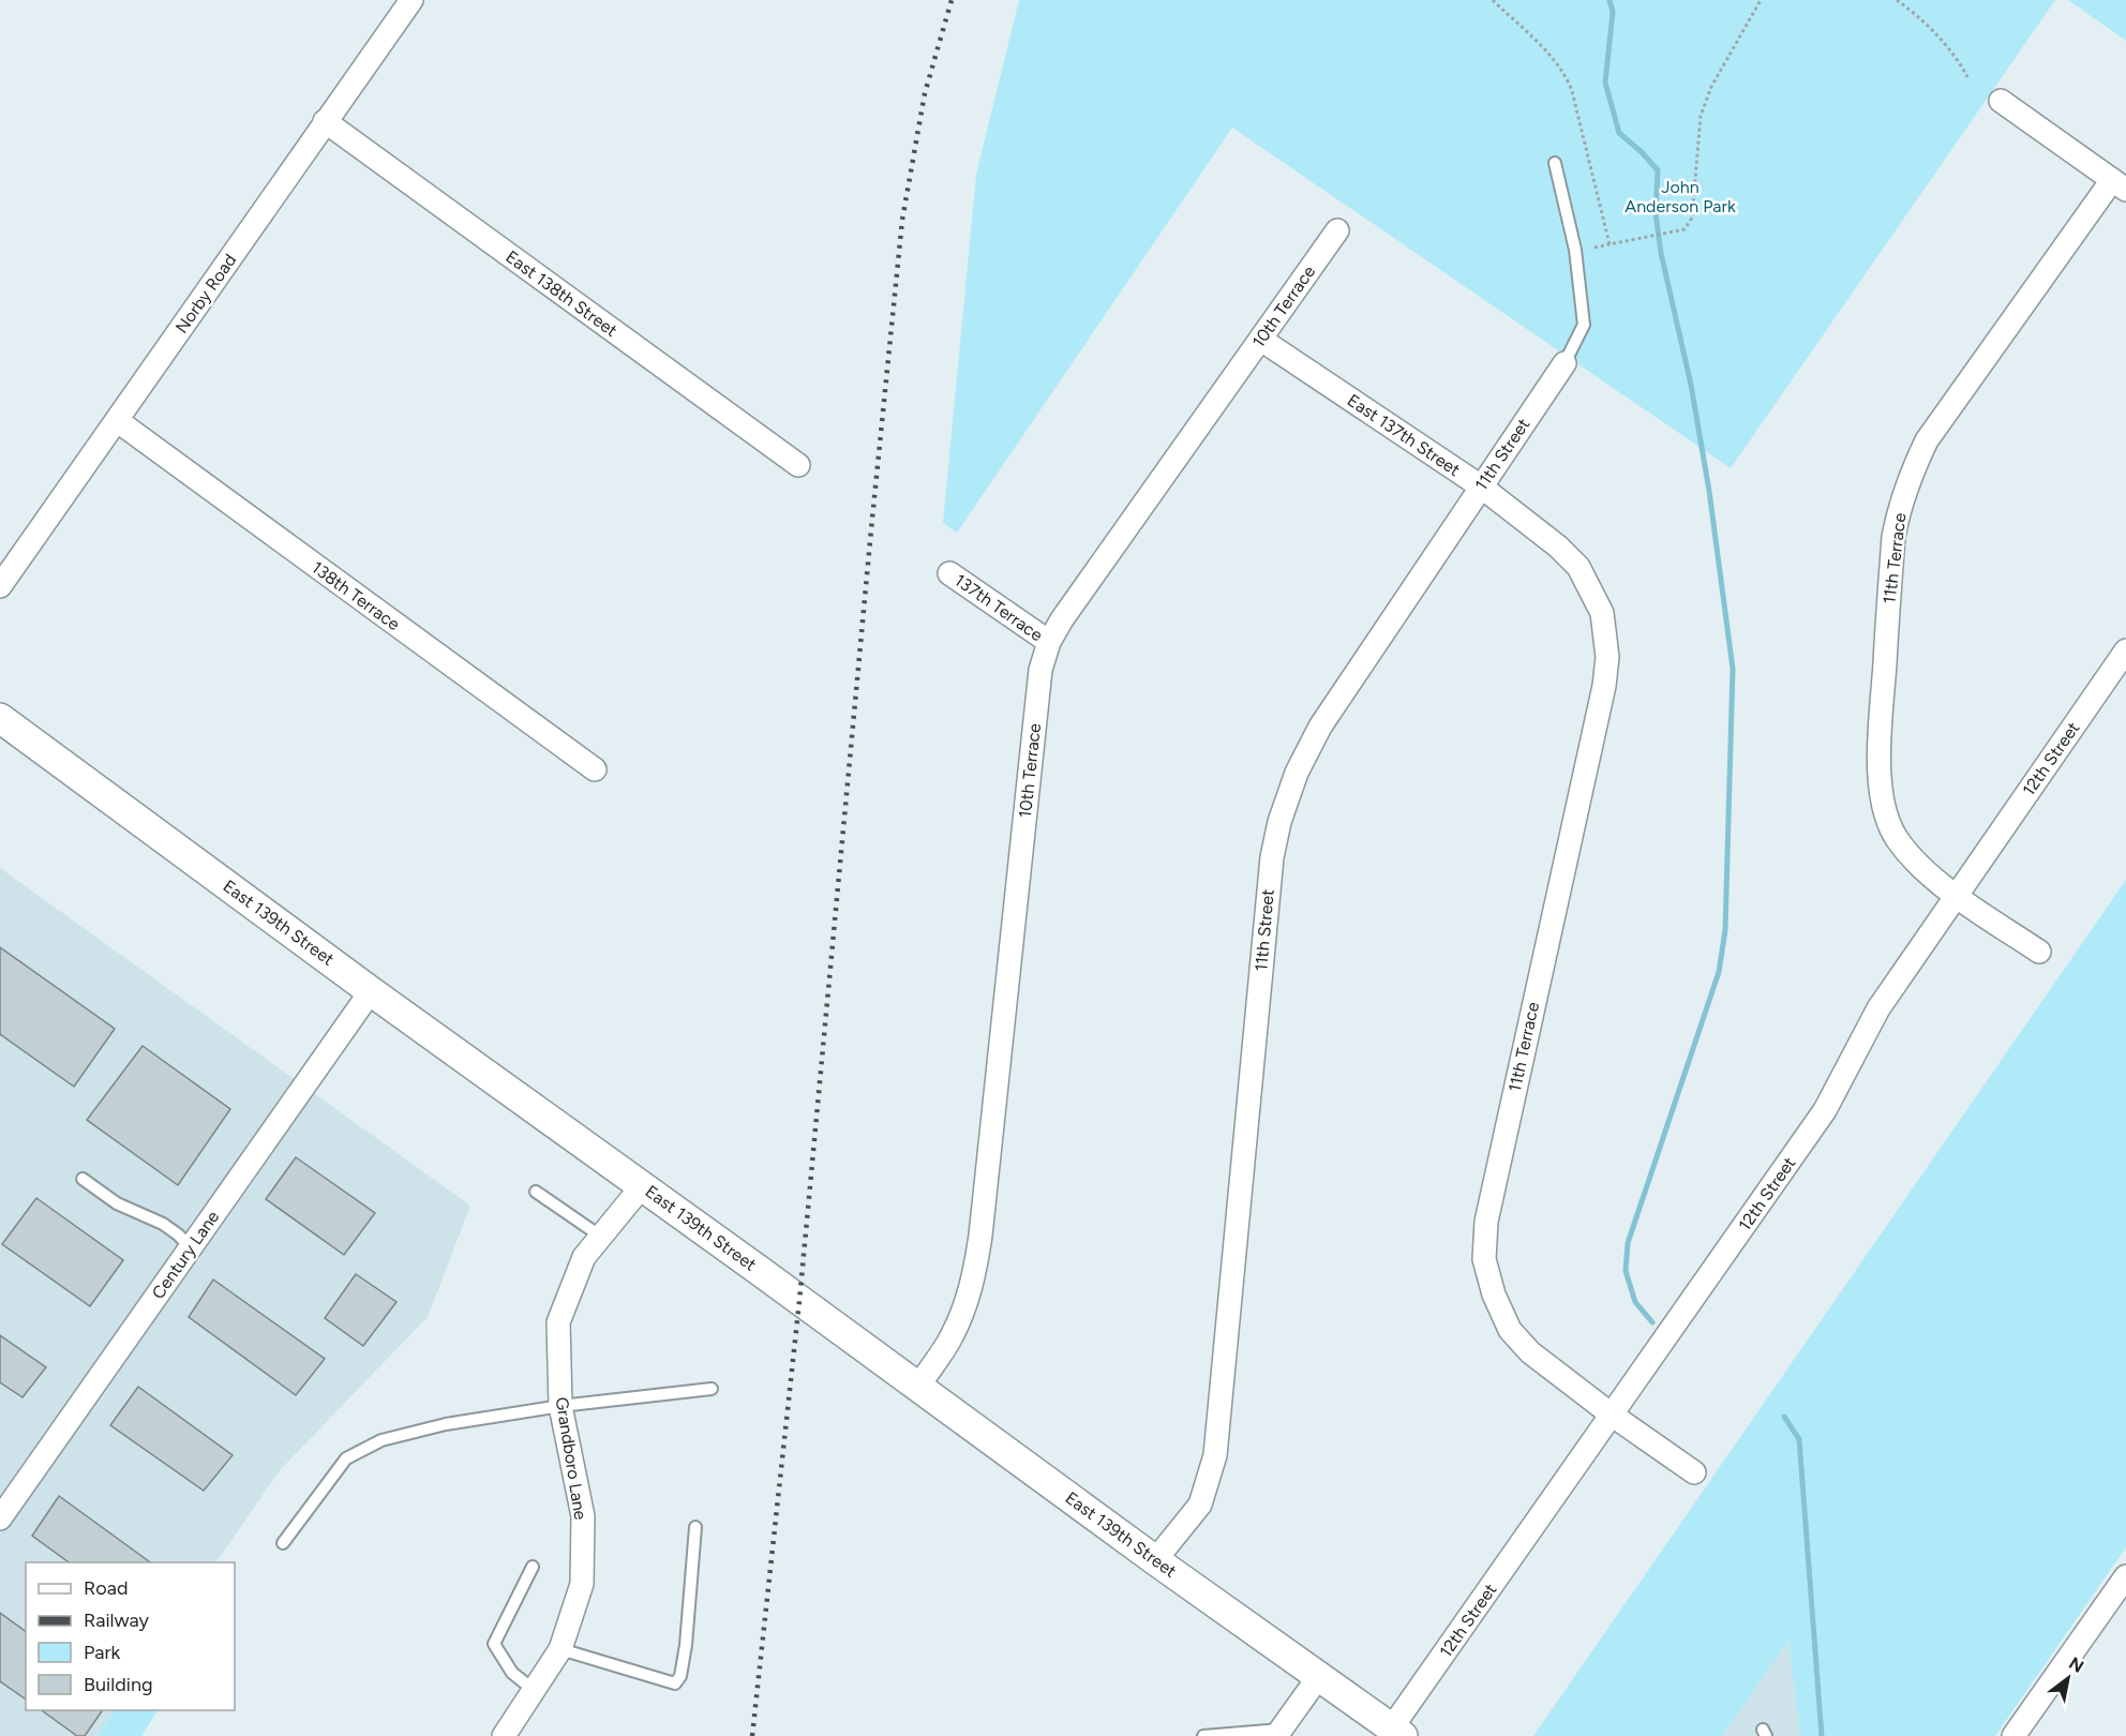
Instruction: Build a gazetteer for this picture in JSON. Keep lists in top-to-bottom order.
{
  "streets": {
    "street": [
      "Norby Road",
      "East 138th Street",
      "10th Terrace",
      "East 137th Street",
      "11th Street",
      "11th Terrace",
      "138th Terrace",
      "137th Terrace",
      "12th Street",
      "East 139th Street",
      "Century Lane",
      "Grandboro Lane"
    ]
  },
  "crossings": [
    ["Norby Road", "East 138th Street"],
    ["Norby Road", "138th Terrace"],
    ["10th Terrace", "East 137th Street"],
    ["10th Terrace", "137th Terrace"],
    ["10th Terrace", "East 139th Street"],
    ["East 137th Street", "11th Street"],
    ["East 137th Street", "11th Terrace"],
    ["11th Street", "East 139th Street"],
    ["11th Terrace", "12th Street"],
    ["12th Street", "East 139th Street"],
    ["East 139th Street", "Century Lane"],
    ["East 139th Street", "Grandboro Lane"]
  ],
  "parks": ["John Anderson Park"],
  "legend": [
    "Road",
    "Railway",
    "Park",
    "Building"
  ],
  "north": "top right"
}
